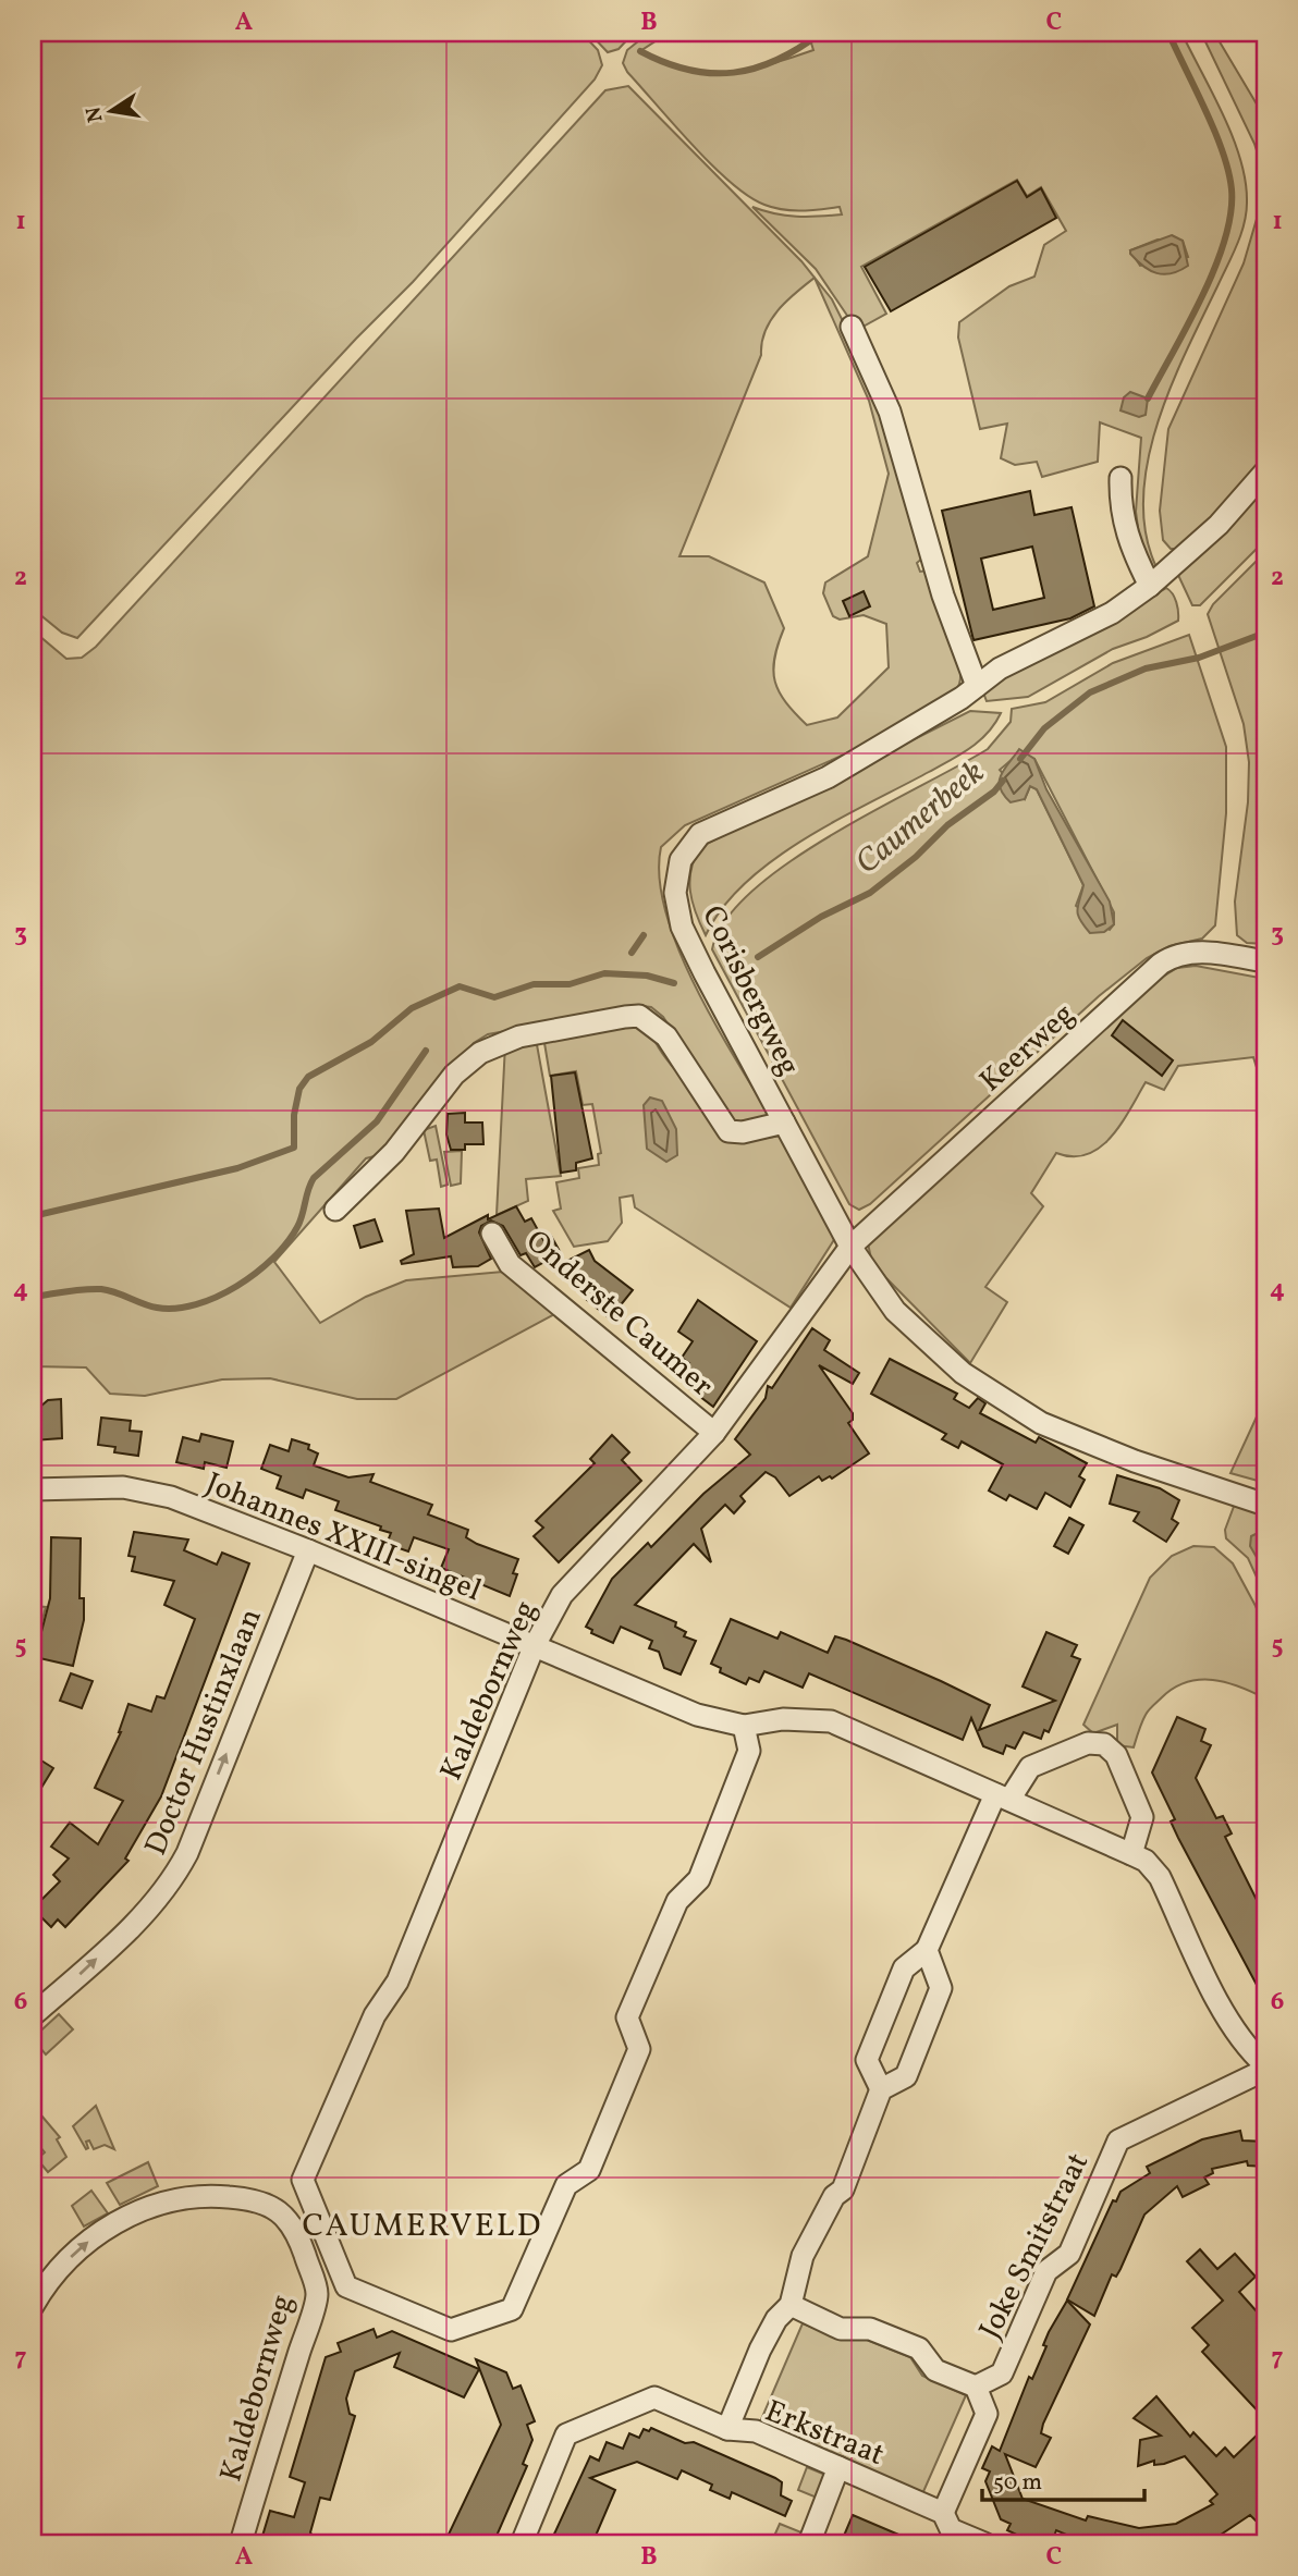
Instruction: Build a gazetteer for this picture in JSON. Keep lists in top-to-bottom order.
{
  "streets": {
    "street": [
      "Corisbergweg",
      "Keerweg",
      "Onderste Caumer",
      "Johannes XXIII-singel",
      "Kaldebornweg",
      "Doctor Hustinxlaan",
      "Joke Smitstraat",
      "Erkstraat"
    ]
  },
  "crossings": [
    ["Corisbergweg", "Keerweg"],
    ["Corisbergweg", "Kaldebornweg"],
    ["Keerweg", "Kaldebornweg"],
    ["Onderste Caumer", "Kaldebornweg"],
    ["Johannes XXIII-singel", "Kaldebornweg"],
    ["Johannes XXIII-singel", "Doctor Hustinxlaan"],
    ["Johannes XXIII-singel", "Joke Smitstraat"]
  ],
  "one_way": ["Doctor Hustinxlaan"],
  "districts": ["CAUMERVELD"],
  "water": ["Caumerbeek"],
  "scale_bar": "50 m",
  "north": "left",
  "grid": {
    "columns": ["A", "B", "C"],
    "rows": [
      "1",
      "2",
      "3",
      "4",
      "5",
      "6",
      "7"
    ]
  }
}
